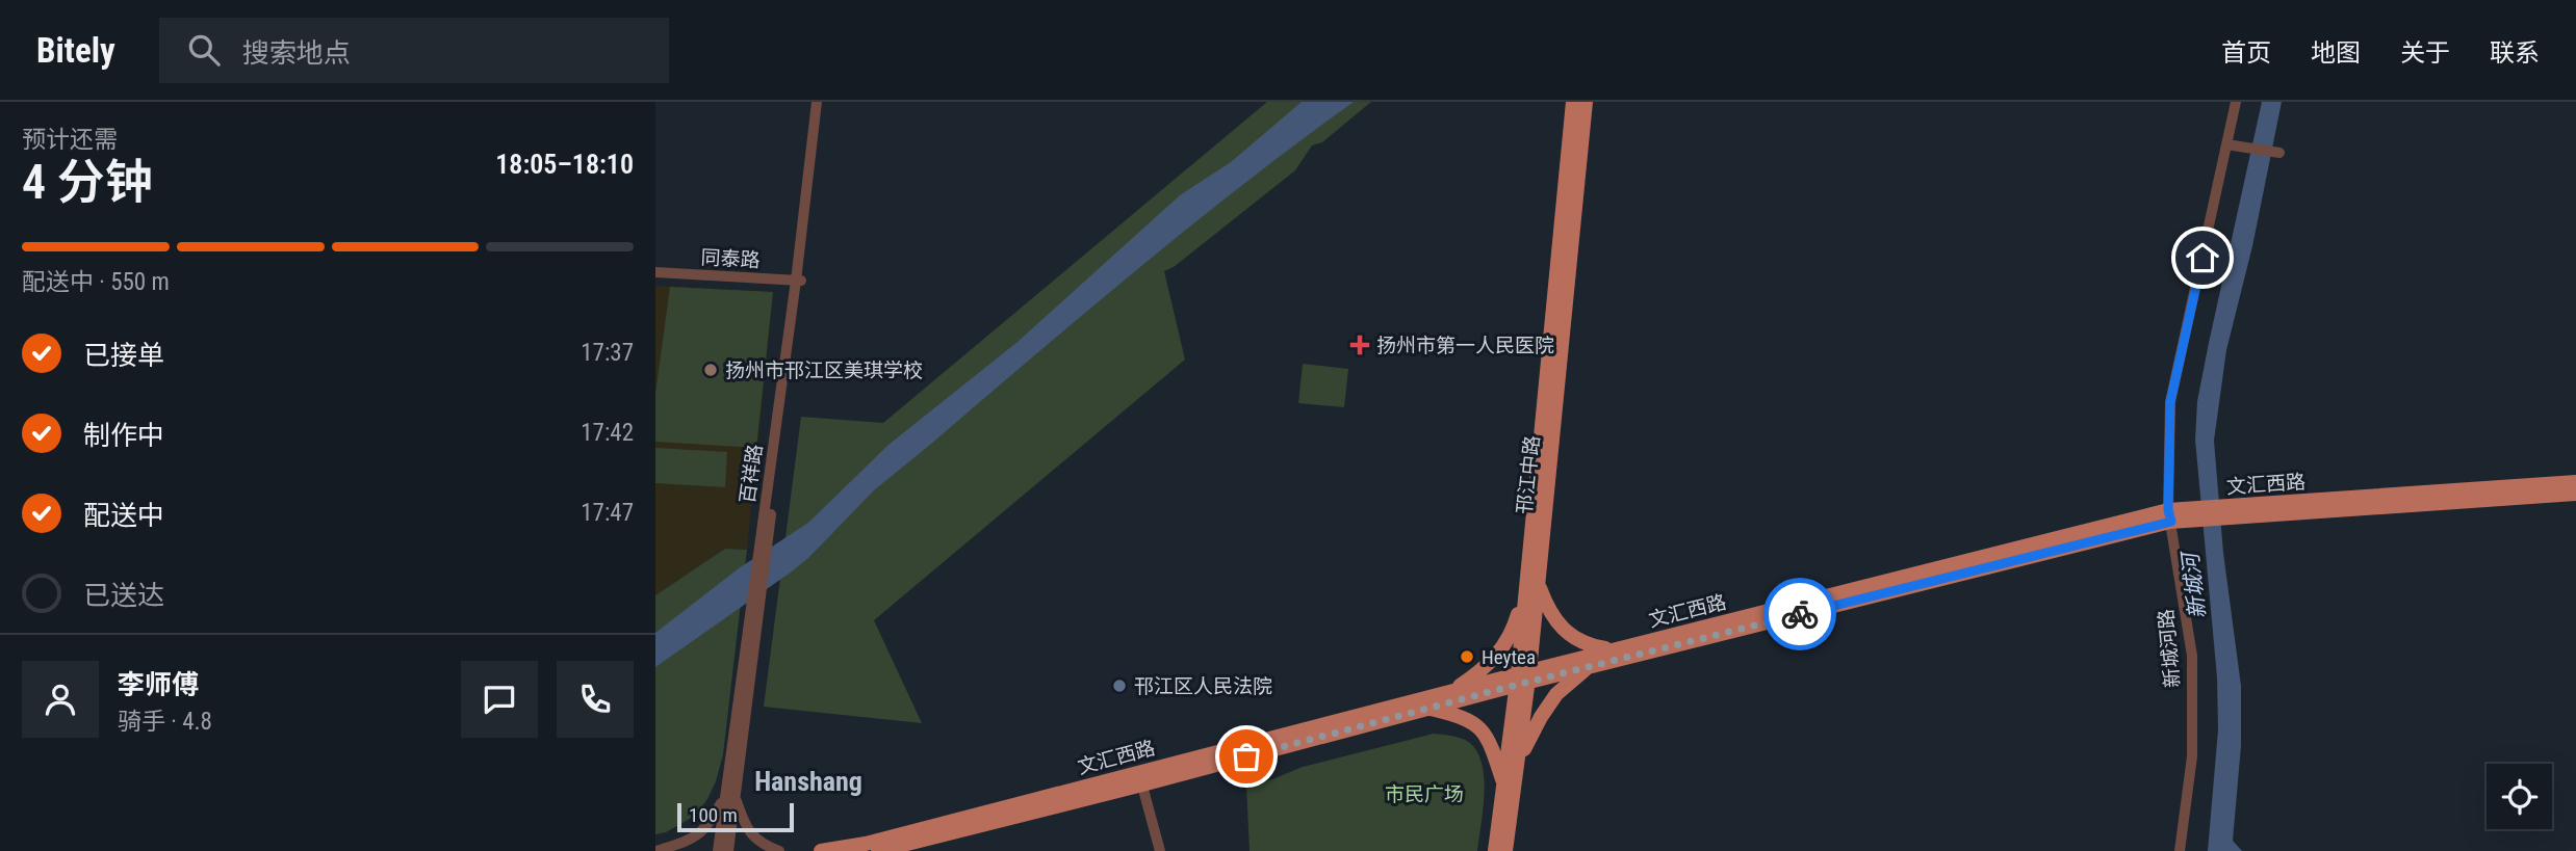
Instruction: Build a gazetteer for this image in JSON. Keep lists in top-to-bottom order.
{
  "streets": {
    "main road": ["邗江中路", "文汇西路"],
    "street": ["同泰路", "百祥路", "新城河路"]
  },
  "crossings": [
    ["同泰路", "百祥路"],
    ["邗江中路", "文汇西路"],
    ["文汇西路", "新城河路"]
  ],
  "districts": ["Hanshang"],
  "water": ["新城河"],
  "parks": ["市民广场"],
  "places": {
    "health": ["扬州市第一人民医院"],
    "other": ["扬州市邗江区美琪学校", "Heytea", "邗江区人民法院"]
  },
  "scale_bar": "100 m",
  "page": {
    "header": "Bitely",
    "search": "搜索地点",
    "nav": [
      "首页",
      "地图",
      "关于",
      "联系"
    ],
    "heading": ["4 分钟", "预计还需", "18:05–18:10"],
    "panel": ["李师傅", "骑手 · 4.8"],
    "bar": "配送中 · 550 m",
    "list": [
      ["已接单", "17:37"],
      ["制作中", "17:42"],
      ["配送中", "17:47"],
      "已送达"
    ],
    "scale": "100 m"
  }
}
